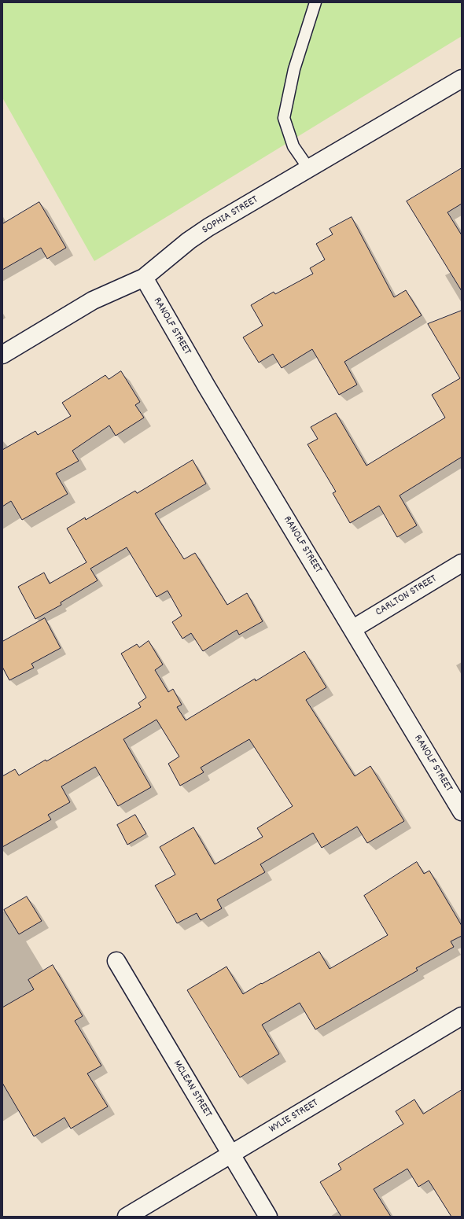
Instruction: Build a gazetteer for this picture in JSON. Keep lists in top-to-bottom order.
{
  "streets": {
    "street": [
      "SOPHIA STREET",
      "RANOLF STREET",
      "CARLTON STREET",
      "MCLEAN STREET",
      "WYLIE STREET"
    ]
  },
  "crossings": [
    ["SOPHIA STREET", "RANOLF STREET"],
    ["RANOLF STREET", "CARLTON STREET"],
    ["MCLEAN STREET", "WYLIE STREET"]
  ]
}
